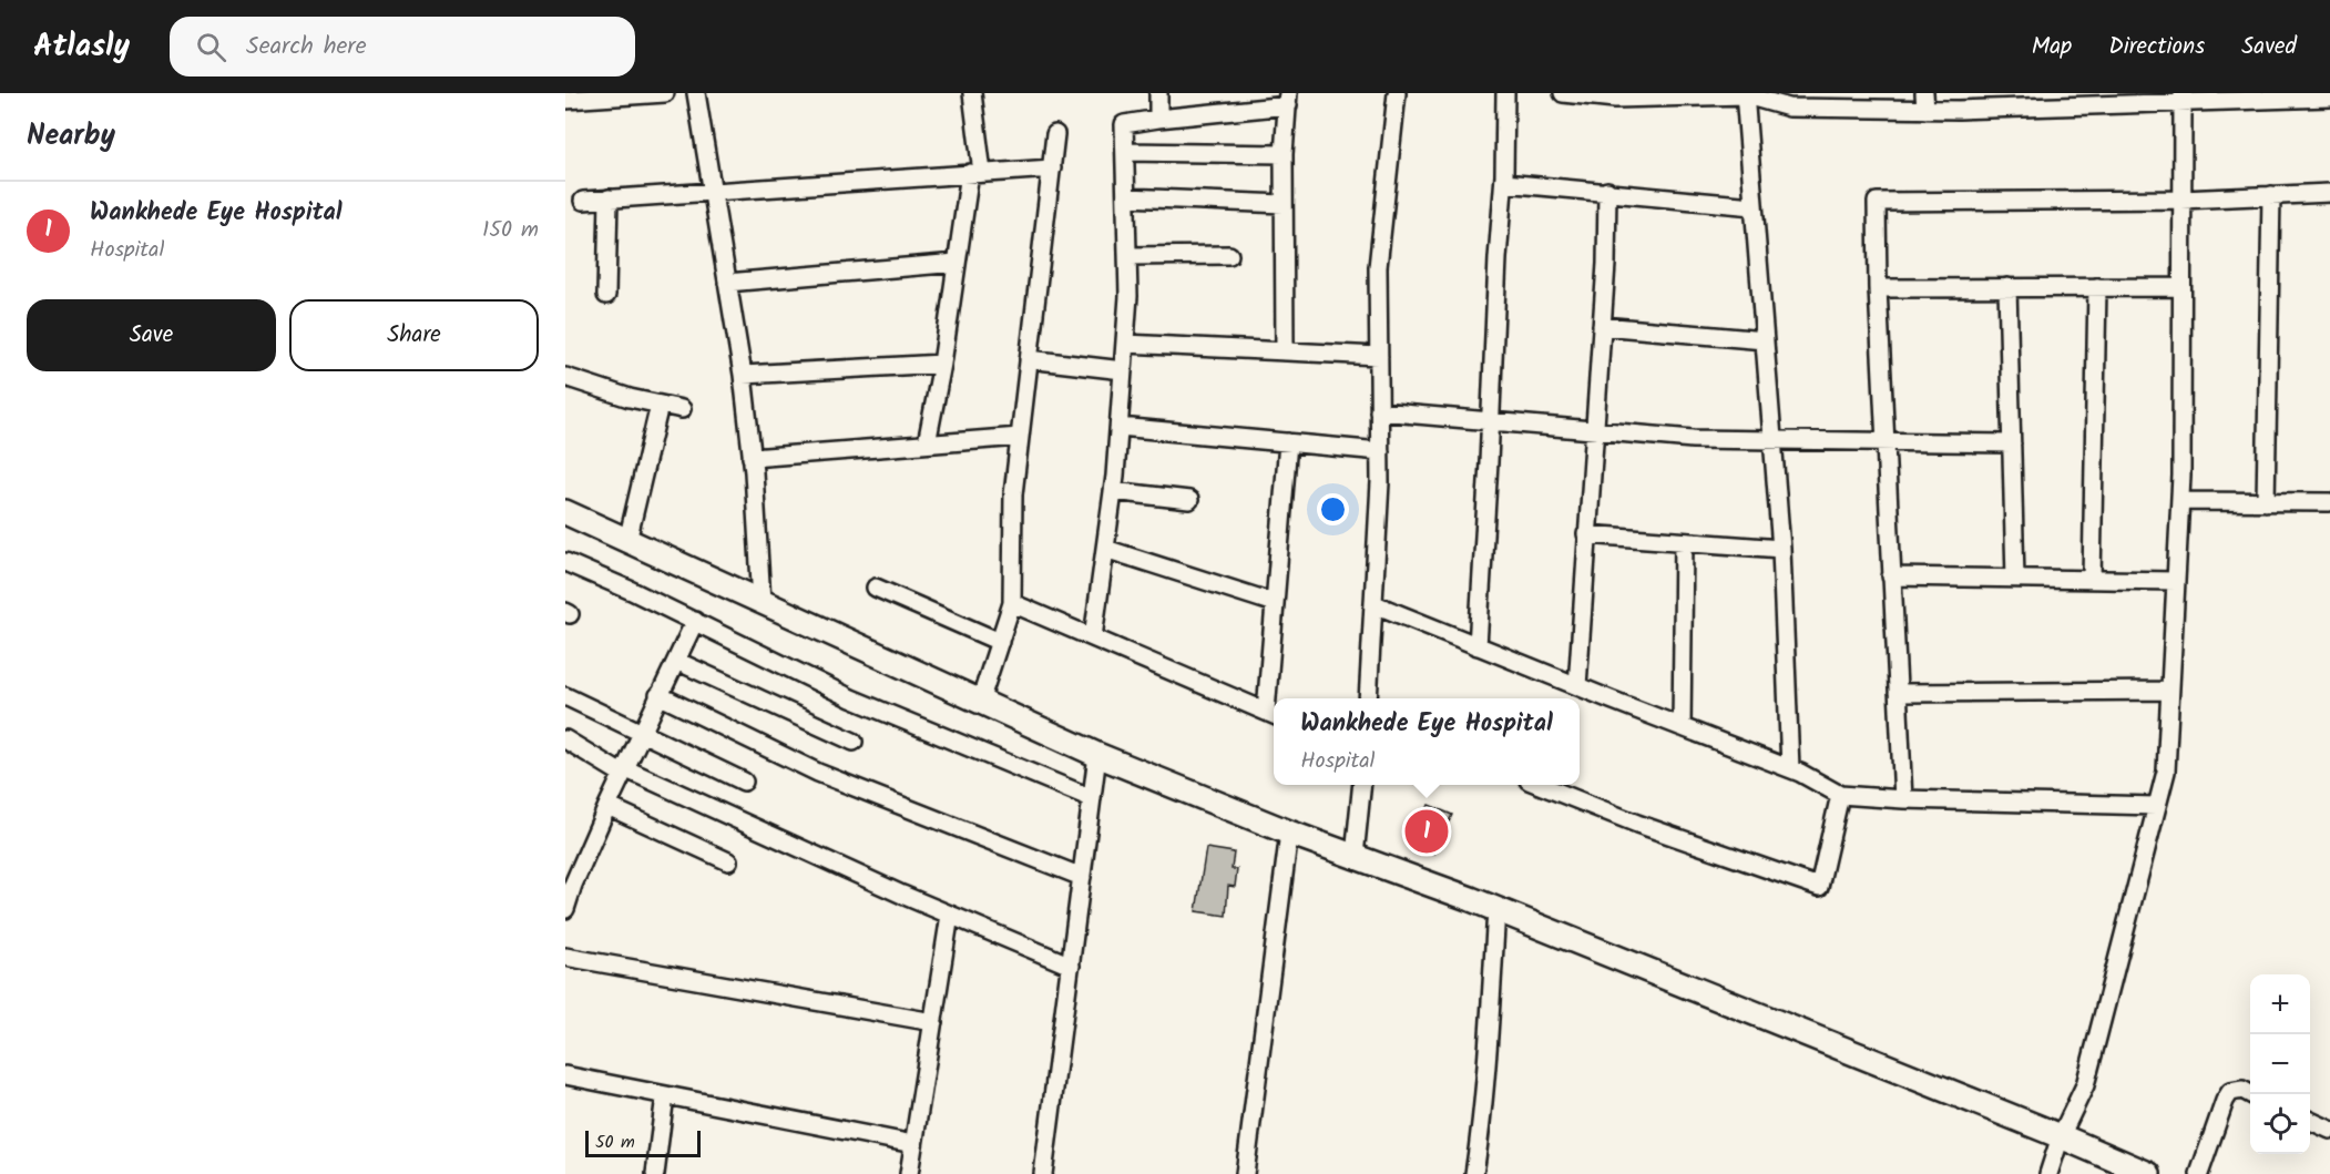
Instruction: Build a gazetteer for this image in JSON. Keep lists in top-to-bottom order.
{
  "scale_bar": "50 m",
  "page": {
    "header": "Atlasly",
    "search": "Search here",
    "nav": ["Map", "Directions", "Saved"],
    "heading": "Nearby",
    "list": [
      {
        "mark": "1",
        "name": "Wankhede Eye Hospital",
        "note": "Hospital",
        "value": "150 m"
      }
    ],
    "buttons": ["Save", "Share"],
    "popup": ["Wankhede Eye Hospital", "Hospital"],
    "pins": "1",
    "map_buttons": ["+", "−"],
    "scale": "50 m"
  }
}
